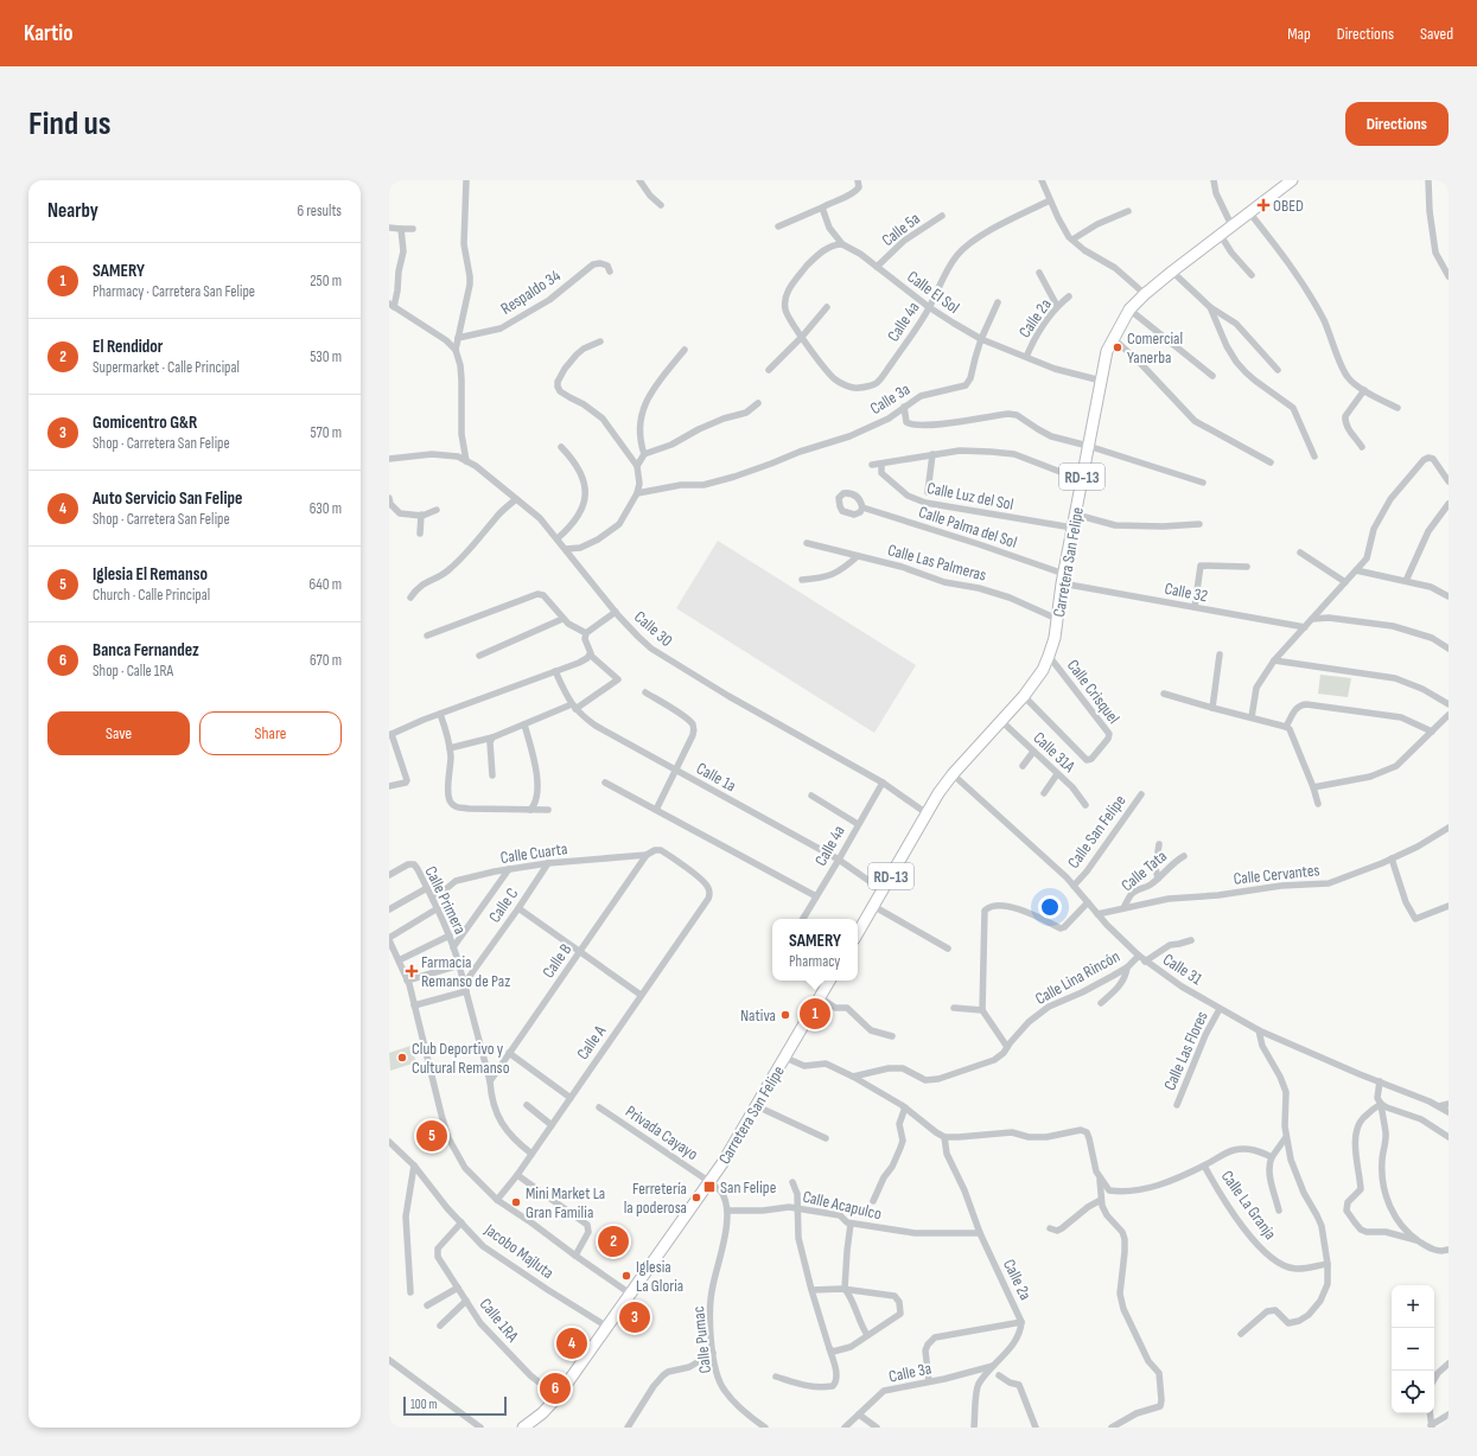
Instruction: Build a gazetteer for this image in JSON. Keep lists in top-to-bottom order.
{
  "streets": {
    "main road": ["RD-13", "Carretera San Felipe"],
    "street": [
      "Calle 5a",
      "Respaldo 34",
      "Calle El Sol",
      "Calle 2a",
      "Calle 4a",
      "Calle 3a",
      "Calle Luz del Sol",
      "Calle Palma del Sol",
      "Calle Las Palmeras",
      "Calle 32",
      "Calle 30",
      "Calle Crisquel",
      "Calle 31A",
      "Calle 1a",
      "Calle San Felipe",
      "Calle Cuarta",
      "Calle Tata",
      "Calle Cervantes",
      "Calle Primera",
      "Calle C",
      "Calle B",
      "Calle 31",
      "Calle Lina Rincón",
      "Calle A",
      "Calle Las Flores",
      "Privada Cayayo",
      "Calle Acapulco",
      "Calle La Granja",
      "Jacobo Majluta",
      "Calle 1RA",
      "Calle Pumac"
    ]
  },
  "crossings": [
    ["Calle 5a", "Calle El Sol"],
    ["Calle 5a", "Calle 4a"],
    ["Calle El Sol", "Calle 2a"],
    ["Calle El Sol", "Calle 4a"],
    ["Calle El Sol", "Calle 3a"],
    ["Calle El Sol", "Carretera San Felipe"],
    ["Calle 2a", "Calle 3a"],
    ["Calle 2a", "Calle Acapulco"],
    ["Calle 4a", "Calle 30"],
    ["Calle 4a", "Calle 1a"],
    ["Calle Luz del Sol", "Carretera San Felipe"],
    ["Calle Palma del Sol", "Carretera San Felipe"],
    ["Calle Palma del Sol", "Calle 32"],
    ["Calle Las Palmeras", "Carretera San Felipe"],
    ["Carretera San Felipe", "Calle 32"],
    ["Carretera San Felipe", "Calle 30"],
    ["Carretera San Felipe", "Calle Crisquel"],
    ["Carretera San Felipe", "Calle 31A"],
    ["Carretera San Felipe", "Calle 1a"],
    ["Carretera San Felipe", "Calle 31"],
    ["Carretera San Felipe", "Privada Cayayo"],
    ["Carretera San Felipe", "Jacobo Majluta"],
    ["Carretera San Felipe", "Calle 1RA"],
    ["Carretera San Felipe", "Calle Pumac"],
    ["Calle San Felipe", "Calle 31"],
    ["Calle Cuarta", "Calle Primera"],
    ["Calle Cuarta", "Calle C"],
    ["Calle Cuarta", "Calle B"],
    ["Calle Cuarta", "Calle A"],
    ["Calle Tata", "Calle Cervantes"],
    ["Calle Cervantes", "Calle 31"],
    ["Calle Primera", "Calle C"],
    ["Calle Primera", "Calle B"],
    ["Calle Primera", "Calle A"],
    ["Calle 31", "Calle Lina Rincón"],
    ["Calle 31", "Calle Las Flores"],
    ["Privada Cayayo", "Calle Pumac"],
    ["Calle Acapulco", "Calle Pumac"],
    ["Jacobo Majluta", "Calle 1RA"]
  ],
  "places": {
    "health": ["OBED", "Farmacia Remanso de Paz"],
    "other": [
      "Comercial Yanerba",
      "Nativa",
      "Club Deportivo y Cultural Remanso",
      "Ferretería la poderosa",
      "Mini Market La Gran Familia",
      "Iglesia La Gloria"
    ],
    "transit": ["San Felipe"]
  },
  "scale_bar": "100 m",
  "page": {
    "header": "Kartio",
    "nav": ["Map", "Directions", "Saved"],
    "buttons": [
      "Directions",
      ["Save", "Share"]
    ],
    "title": "Find us",
    "heading": ["Nearby", "6 results"],
    "list": [
      {
        "mark": "1",
        "name": "SAMERY",
        "note": "Pharmacy · Carretera San Felipe",
        "value": "250 m"
      },
      {
        "mark": "2",
        "name": "El Rendidor",
        "note": "Supermarket · Calle Principal",
        "value": "530 m"
      },
      {
        "mark": "3",
        "name": "Gomicentro G&R",
        "note": "Shop · Carretera San Felipe",
        "value": "570 m"
      },
      {
        "mark": "4",
        "name": "Auto Servicio San Felipe",
        "note": "Shop · Carretera San Felipe",
        "value": "630 m"
      },
      {
        "mark": "5",
        "name": "Iglesia El Remanso",
        "note": "Church · Calle Principal",
        "value": "640 m"
      },
      {
        "mark": "6",
        "name": "Banca Fernandez",
        "note": "Shop · Calle 1RA",
        "value": "670 m"
      }
    ],
    "popup": ["SAMERY", "Pharmacy"],
    "pins": [
      "1",
      "5",
      "2",
      "3",
      "4",
      "6"
    ],
    "map_buttons": ["+", "−"],
    "scale": "100 m"
  }
}
